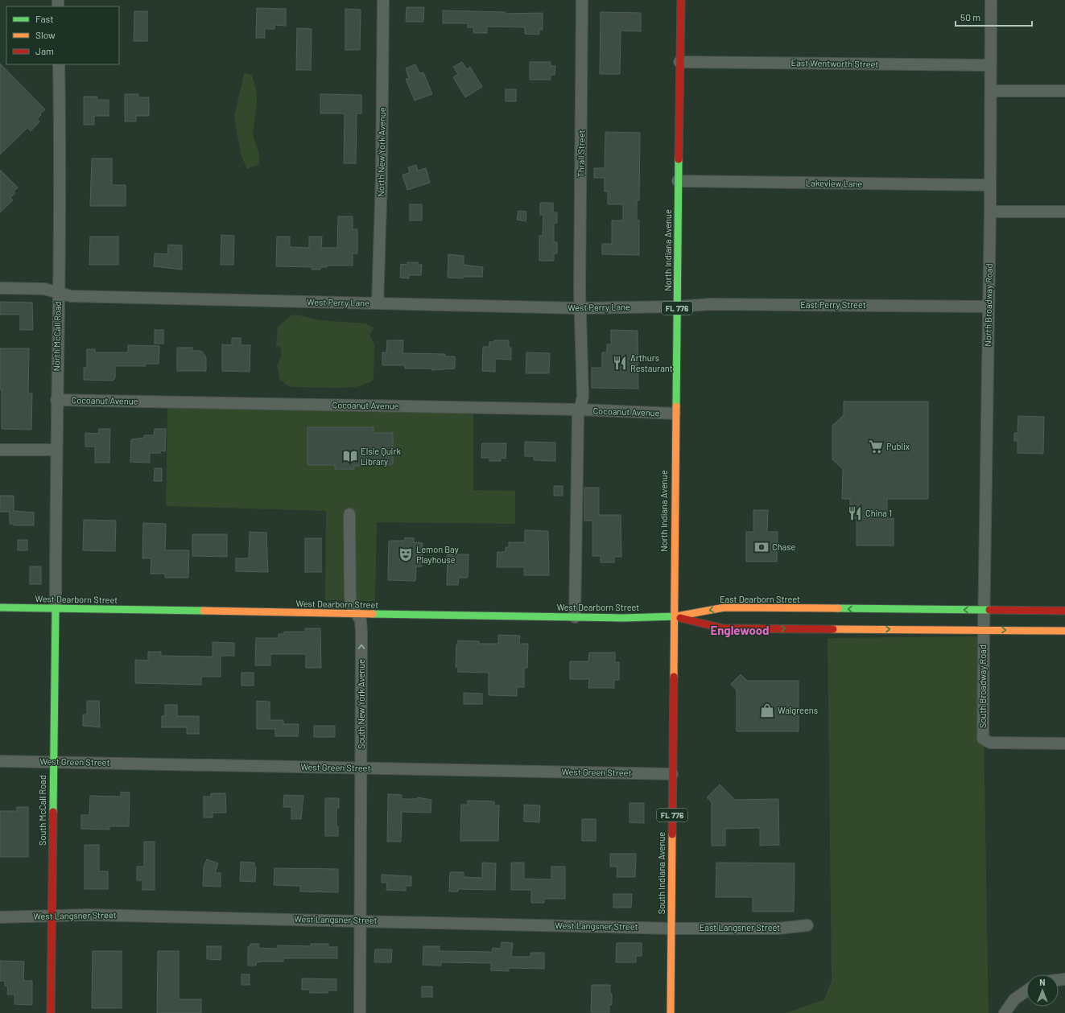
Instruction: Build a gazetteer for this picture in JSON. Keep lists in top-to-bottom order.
{
  "streets": {
    "main road": [
      "North Indiana Avenue",
      "FL 776",
      "West Dearborn Street",
      "East Dearborn Street",
      "South McCall Road",
      "South Indiana Avenue"
    ],
    "street": [
      "East Wentworth Street",
      "North New York Avenue",
      "Thrall Street",
      "Lakeview Lane",
      "West Perry Lane",
      "East Perry Street",
      "North Broadway Road",
      "North McCall Road",
      "Cocoanut Avenue",
      "South Broadway Road",
      "South New York Avenue",
      "West Green Street",
      "West Langsner Street",
      "East Langsner Street"
    ]
  },
  "crossings": [
    ["East Wentworth Street", "North Indiana Avenue"],
    ["East Wentworth Street", "North Broadway Road"],
    ["North New York Avenue", "West Perry Lane"],
    ["Thrall Street", "West Perry Lane"],
    ["Thrall Street", "Cocoanut Avenue"],
    ["Thrall Street", "West Dearborn Street"],
    ["Lakeview Lane", "North Indiana Avenue"],
    ["Lakeview Lane", "North Broadway Road"],
    ["North Indiana Avenue", "West Perry Lane"],
    ["North Indiana Avenue", "East Perry Street"],
    ["North Indiana Avenue", "Cocoanut Avenue"],
    ["North Indiana Avenue", "West Dearborn Street"],
    ["North Indiana Avenue", "East Dearborn Street"],
    ["North Indiana Avenue", "South Indiana Avenue"],
    ["West Perry Lane", "East Perry Street"],
    ["West Perry Lane", "North McCall Road"],
    ["East Perry Street", "North Broadway Road"],
    ["North Broadway Road", "East Dearborn Street"],
    ["North Broadway Road", "South Broadway Road"],
    ["North McCall Road", "Cocoanut Avenue"],
    ["North McCall Road", "West Dearborn Street"],
    ["North McCall Road", "South McCall Road"],
    ["West Dearborn Street", "East Dearborn Street"],
    ["West Dearborn Street", "South New York Avenue"],
    ["West Dearborn Street", "South McCall Road"],
    ["West Dearborn Street", "South Indiana Avenue"],
    ["East Dearborn Street", "South Broadway Road"],
    ["East Dearborn Street", "South Indiana Avenue"],
    ["South New York Avenue", "West Green Street"],
    ["South New York Avenue", "West Langsner Street"],
    ["West Green Street", "South McCall Road"],
    ["West Green Street", "South Indiana Avenue"],
    ["South McCall Road", "West Langsner Street"],
    ["South Indiana Avenue", "West Langsner Street"],
    ["South Indiana Avenue", "East Langsner Street"],
    ["West Langsner Street", "East Langsner Street"]
  ],
  "districts": ["Englewood"],
  "places": {
    "restaurant": ["Arthurs Restaurant", "China 1"],
    "supermarket": ["Publix"],
    "library": ["Elsie Quirk Library"],
    "bank": ["Chase"],
    "theatre": ["Lemon Bay Playhouse"],
    "shop": ["Walgreens"]
  },
  "legend": ["Fast", "Slow", "Jam"],
  "scale_bar": "50 m",
  "north": "top"
}
